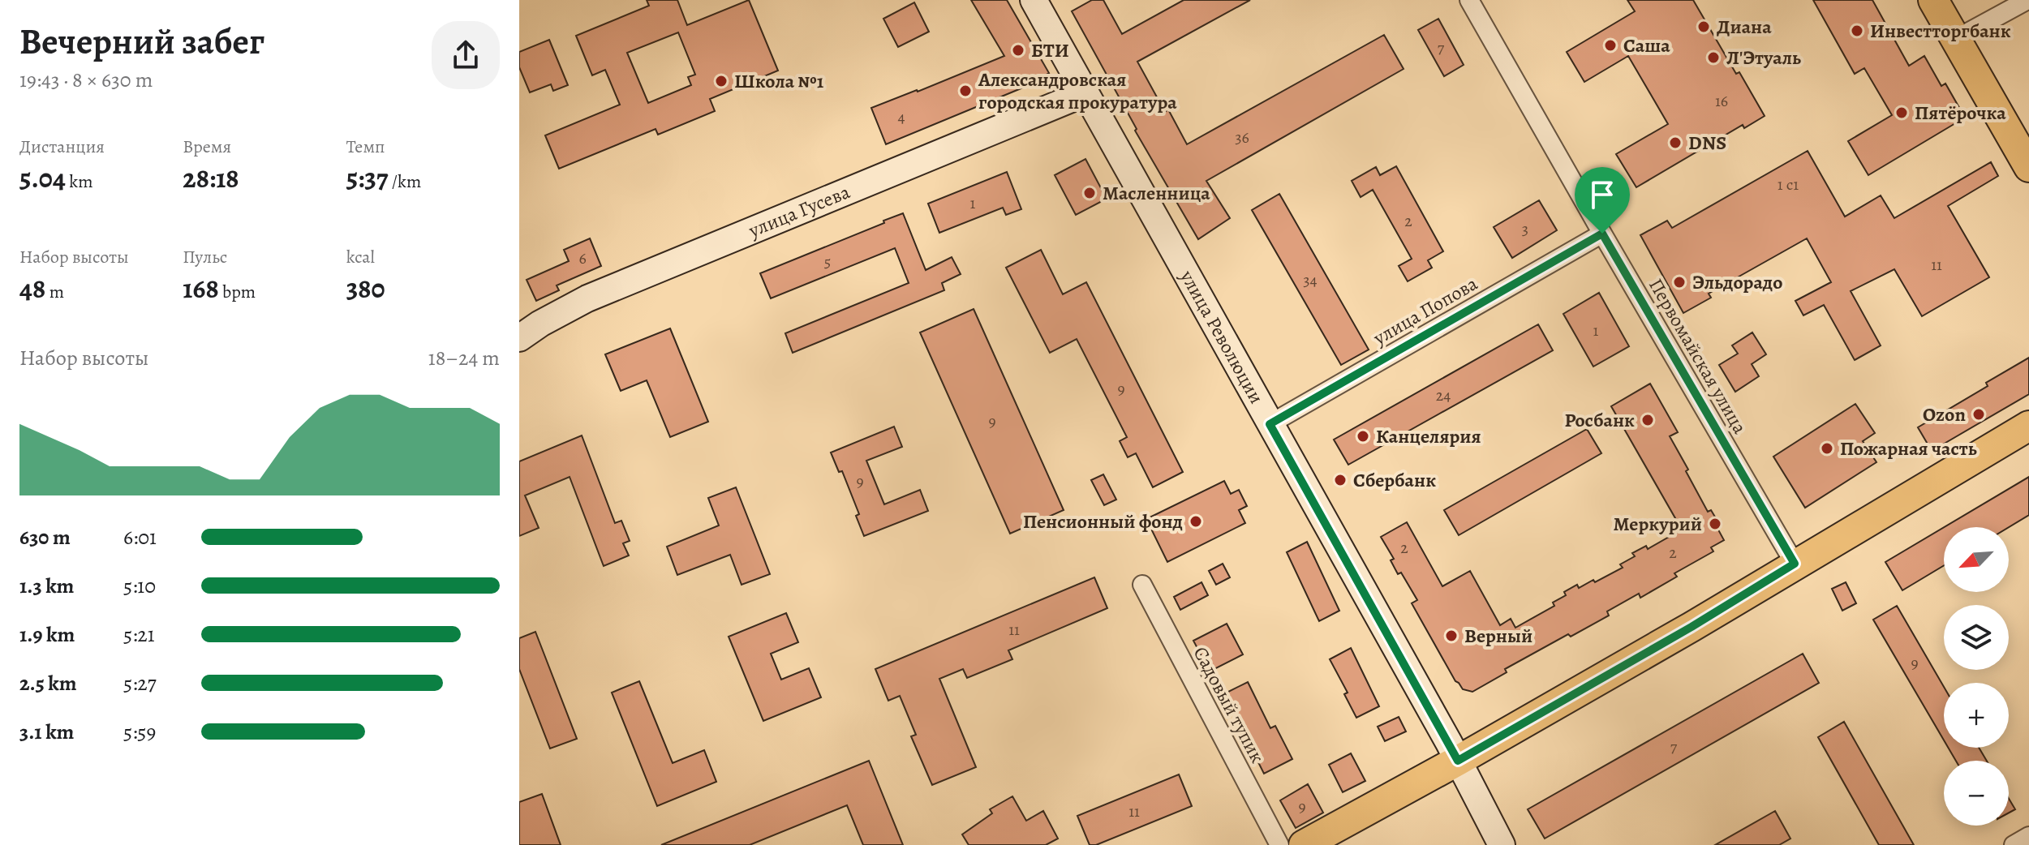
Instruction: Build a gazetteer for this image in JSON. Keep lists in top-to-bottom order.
{
  "streets": {
    "street": [
      "улица Гусева",
      "улица Попова",
      "улица Революции",
      "Первомайская улица",
      "Садовый тупик"
    ]
  },
  "crossings": [
    ["улица Гусева", "улица Революции"],
    ["улица Попова", "улица Революции"],
    ["улица Попова", "Первомайская улица"]
  ],
  "places": [
    "Диана",
    "Инвестторгбанк",
    "Саша",
    "БТИ",
    "Л'Этуаль",
    "Школа №1",
    "Александровская городская прокуратура",
    "Пятёрочка",
    "DNS",
    "Масленница",
    "Эльдорадо",
    "Ozon",
    "Росбанк",
    "Канцелярия",
    "Пожарная часть",
    "Сбербанк",
    "Пенсионный фонд",
    "Меркурий",
    "Верный"
  ],
  "house_numbers": [
    "7",
    "16",
    "4",
    "36",
    "1 с1",
    "1",
    "2",
    "3",
    "6",
    "5",
    "11",
    "34",
    "1",
    "9",
    "24",
    "9",
    "9",
    "2",
    "2",
    "11",
    "9",
    "7",
    "9",
    "11"
  ],
  "north": "bottom left",
  "page": {
    "heading": ["Вечерний забег", "19:43 · 8 × 630 m"],
    "stats": [
      ["Дистанция", "5.04 km"],
      ["Время", "28:18"],
      ["Темп", "5:37 /km"],
      ["Набор высоты", "48 m"],
      ["Пульс", "168 bpm"],
      ["kcal", "380"]
    ],
    "chart": ["Набор высоты", "18–24 m"],
    "list": [
      {
        "name": "630 m",
        "note": "6:01"
      },
      {
        "name": "1.3 km",
        "note": "5:10"
      },
      {
        "name": "1.9 km",
        "note": "5:21"
      },
      {
        "name": "2.5 km",
        "note": "5:27"
      },
      {
        "name": "3.1 km",
        "note": "5:59"
      }
    ],
    "map_buttons": ["+", "−"]
  }
}
